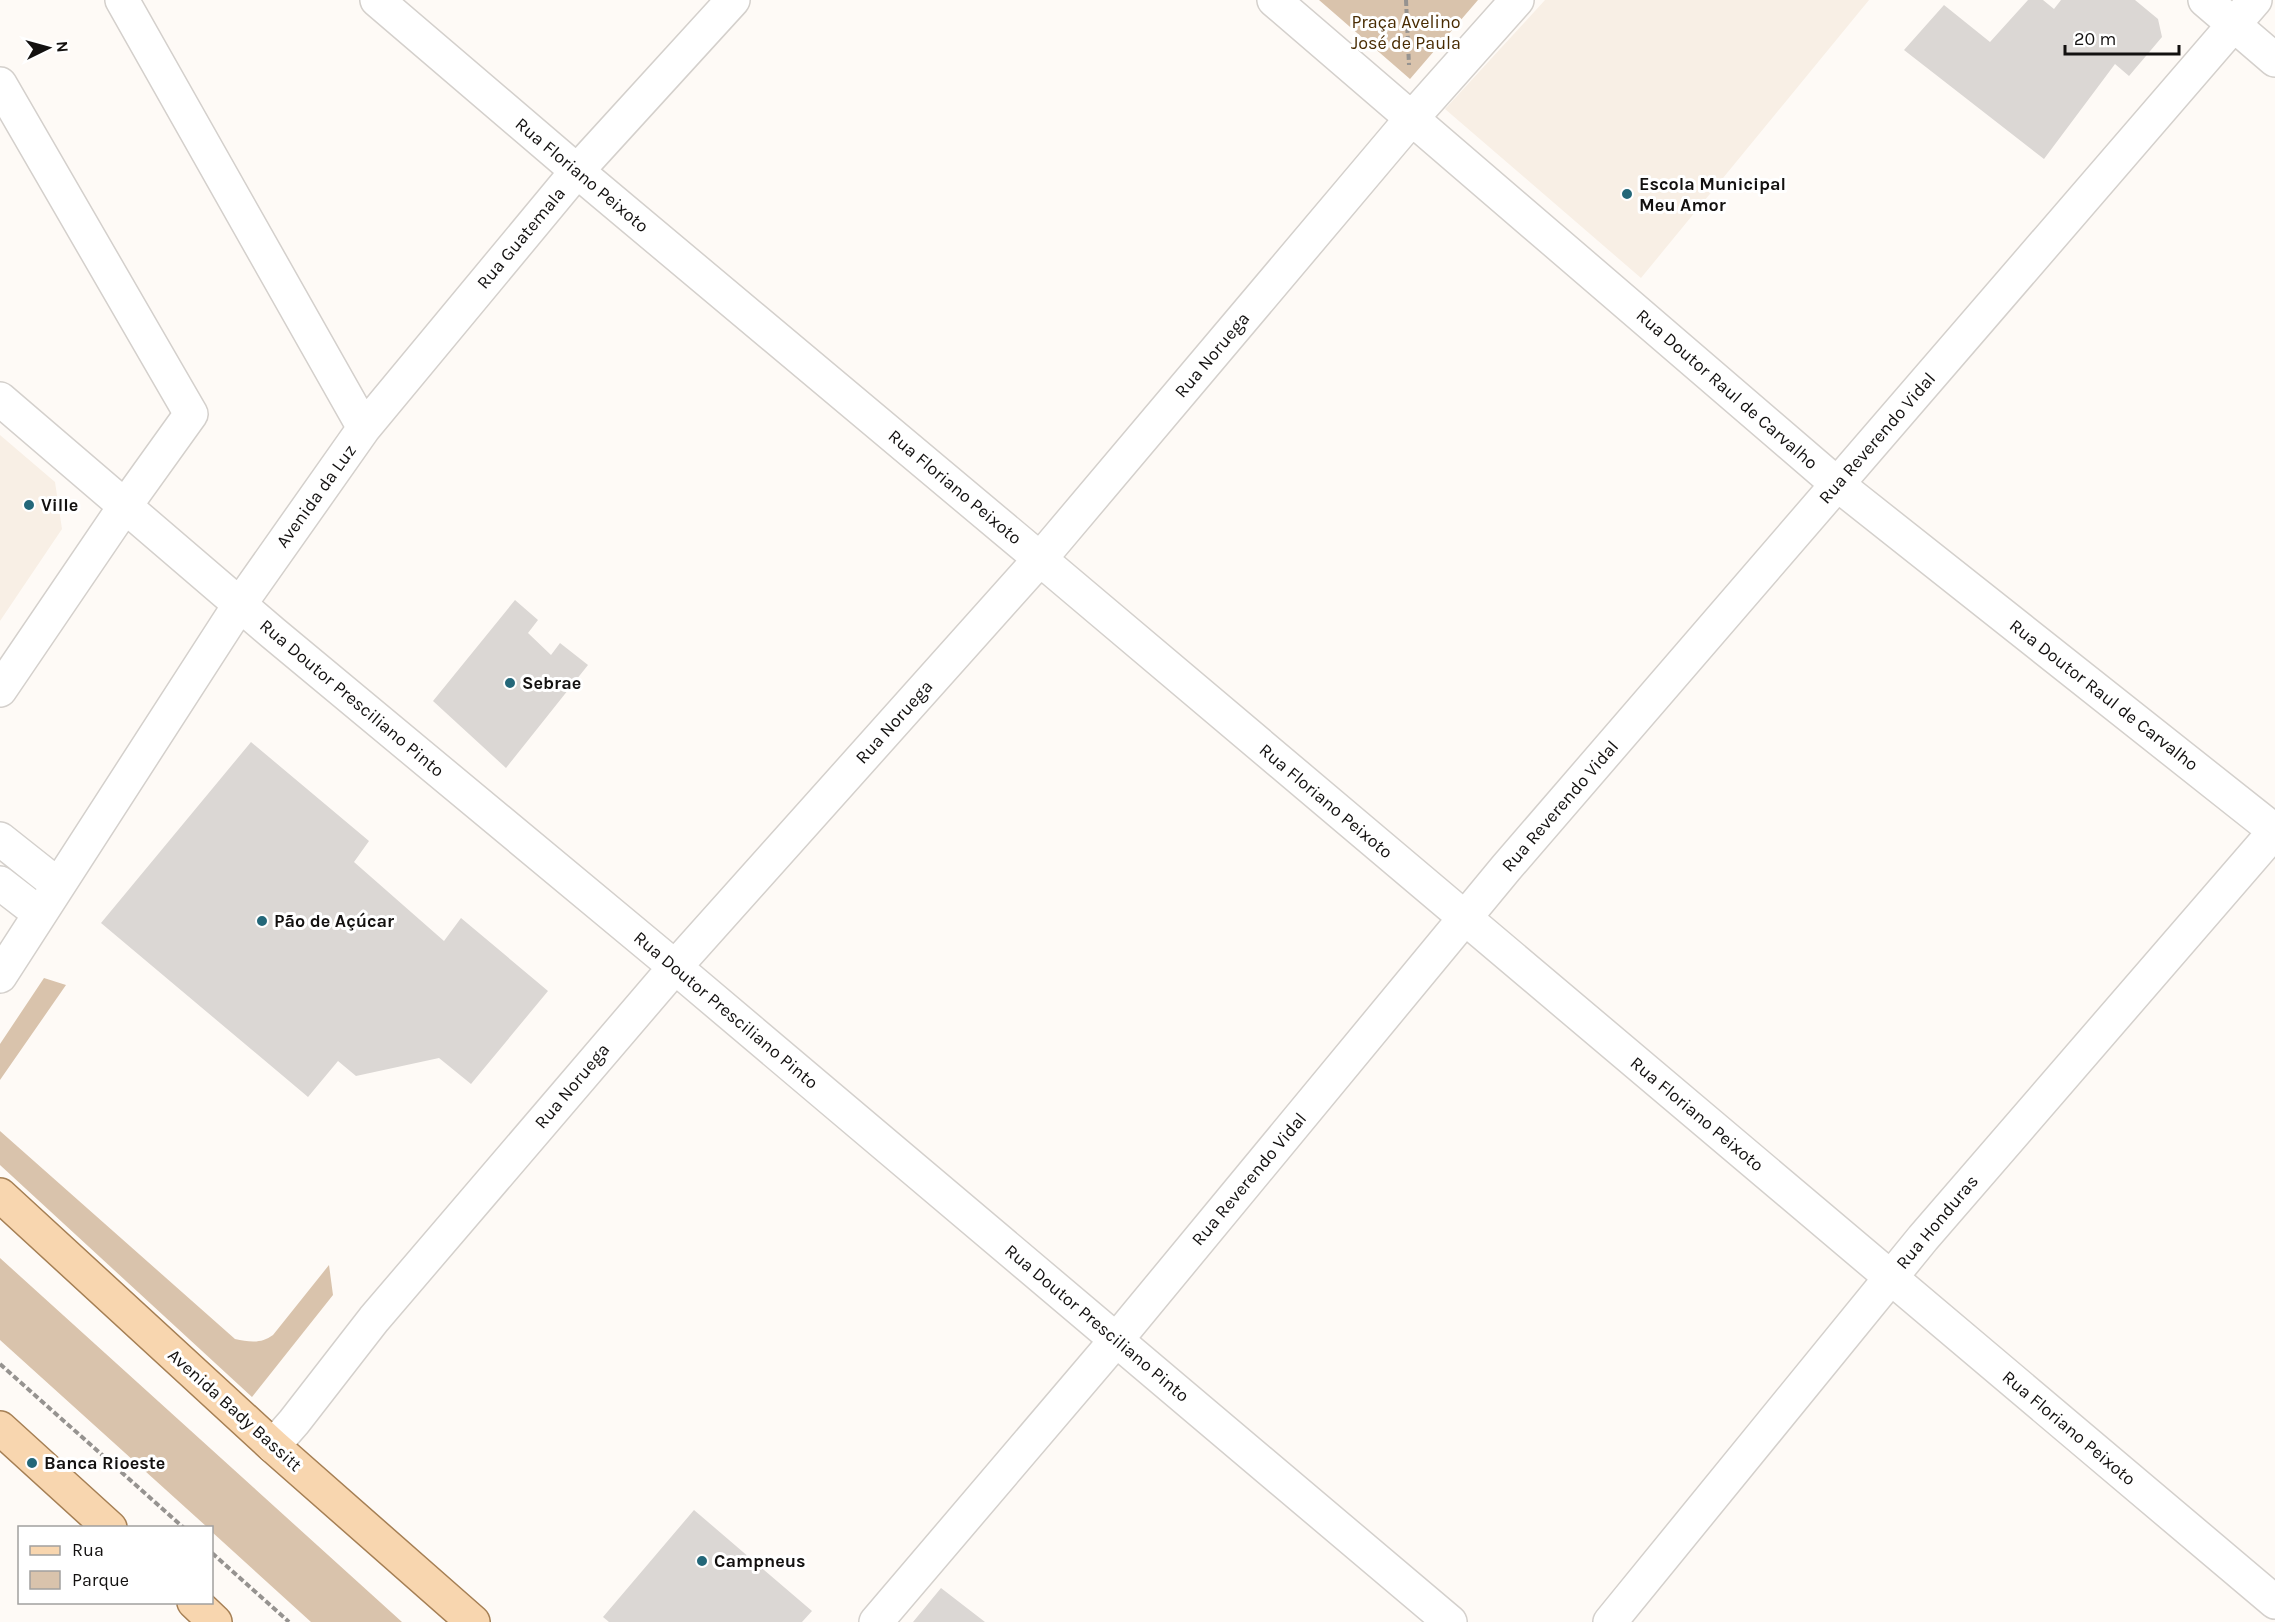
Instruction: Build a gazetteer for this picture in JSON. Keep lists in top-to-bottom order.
{
  "streets": {
    "main road": ["Avenida Bady Bassitt"],
    "street": [
      "Rua Floriano Peixoto",
      "Rua Guatemala",
      "Rua Noruega",
      "Rua Doutor Raul de Carvalho",
      "Rua Reverendo Vidal",
      "Avenida da Luz",
      "Rua Doutor Presciliano Pinto",
      "Rua Honduras"
    ]
  },
  "crossings": [
    ["Rua Floriano Peixoto", "Rua Guatemala"],
    ["Rua Floriano Peixoto", "Rua Noruega"],
    ["Rua Floriano Peixoto", "Rua Reverendo Vidal"],
    ["Rua Floriano Peixoto", "Rua Honduras"],
    ["Rua Guatemala", "Avenida da Luz"],
    ["Rua Noruega", "Rua Doutor Raul de Carvalho"],
    ["Rua Noruega", "Rua Doutor Presciliano Pinto"],
    ["Rua Noruega", "Avenida Bady Bassitt"],
    ["Rua Doutor Raul de Carvalho", "Rua Reverendo Vidal"],
    ["Rua Doutor Raul de Carvalho", "Rua Honduras"],
    ["Rua Reverendo Vidal", "Rua Doutor Presciliano Pinto"],
    ["Avenida da Luz", "Rua Doutor Presciliano Pinto"]
  ],
  "parks": ["Praça Avelino José de Paula"],
  "places": [
    "Escola Municipal Meu Amor",
    "Ville",
    "Sebrae",
    "Pão de Açúcar",
    "Banca Rioeste",
    "Campneus"
  ],
  "legend": ["Rua", "Parque"],
  "scale_bar": "20 m",
  "north": "right"
}
